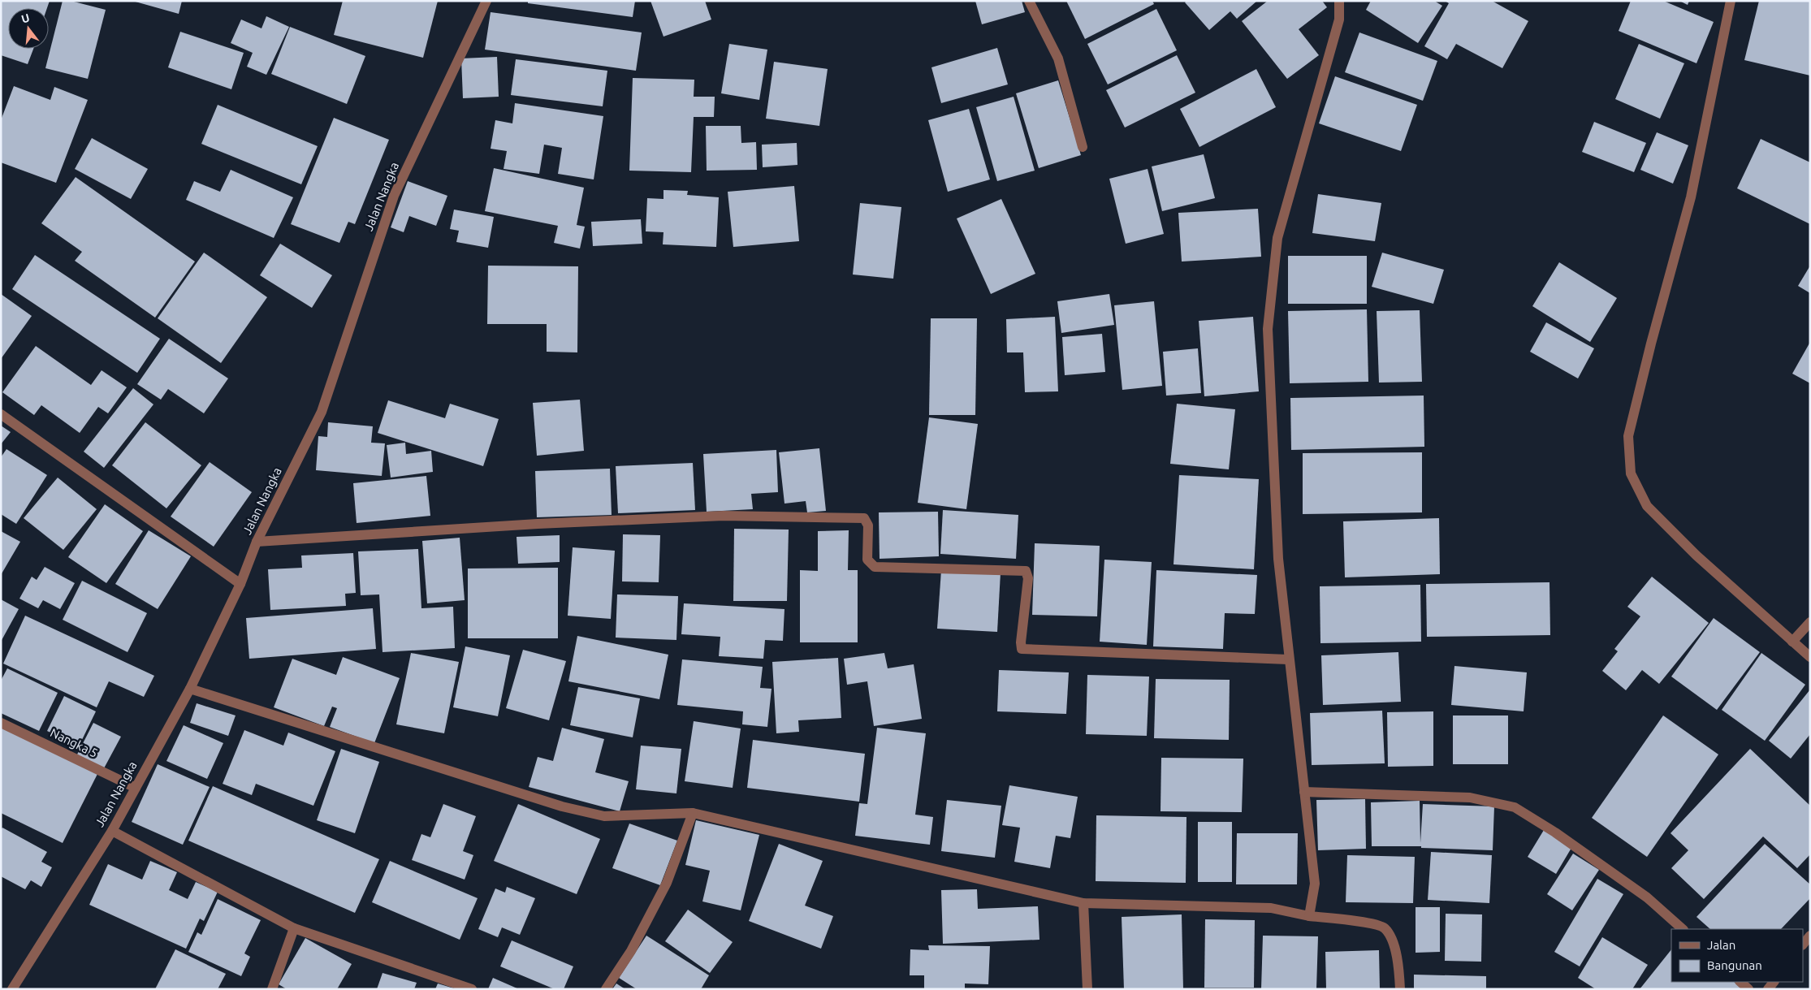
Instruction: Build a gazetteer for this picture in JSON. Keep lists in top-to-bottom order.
{
  "streets": {
    "street": ["Jalan Nangka", "Nangka 5"]
  },
  "crossings": [
    ["Jalan Nangka", "Nangka 5"]
  ],
  "legend": ["Jalan", "Bangunan"],
  "north": "top"
}
